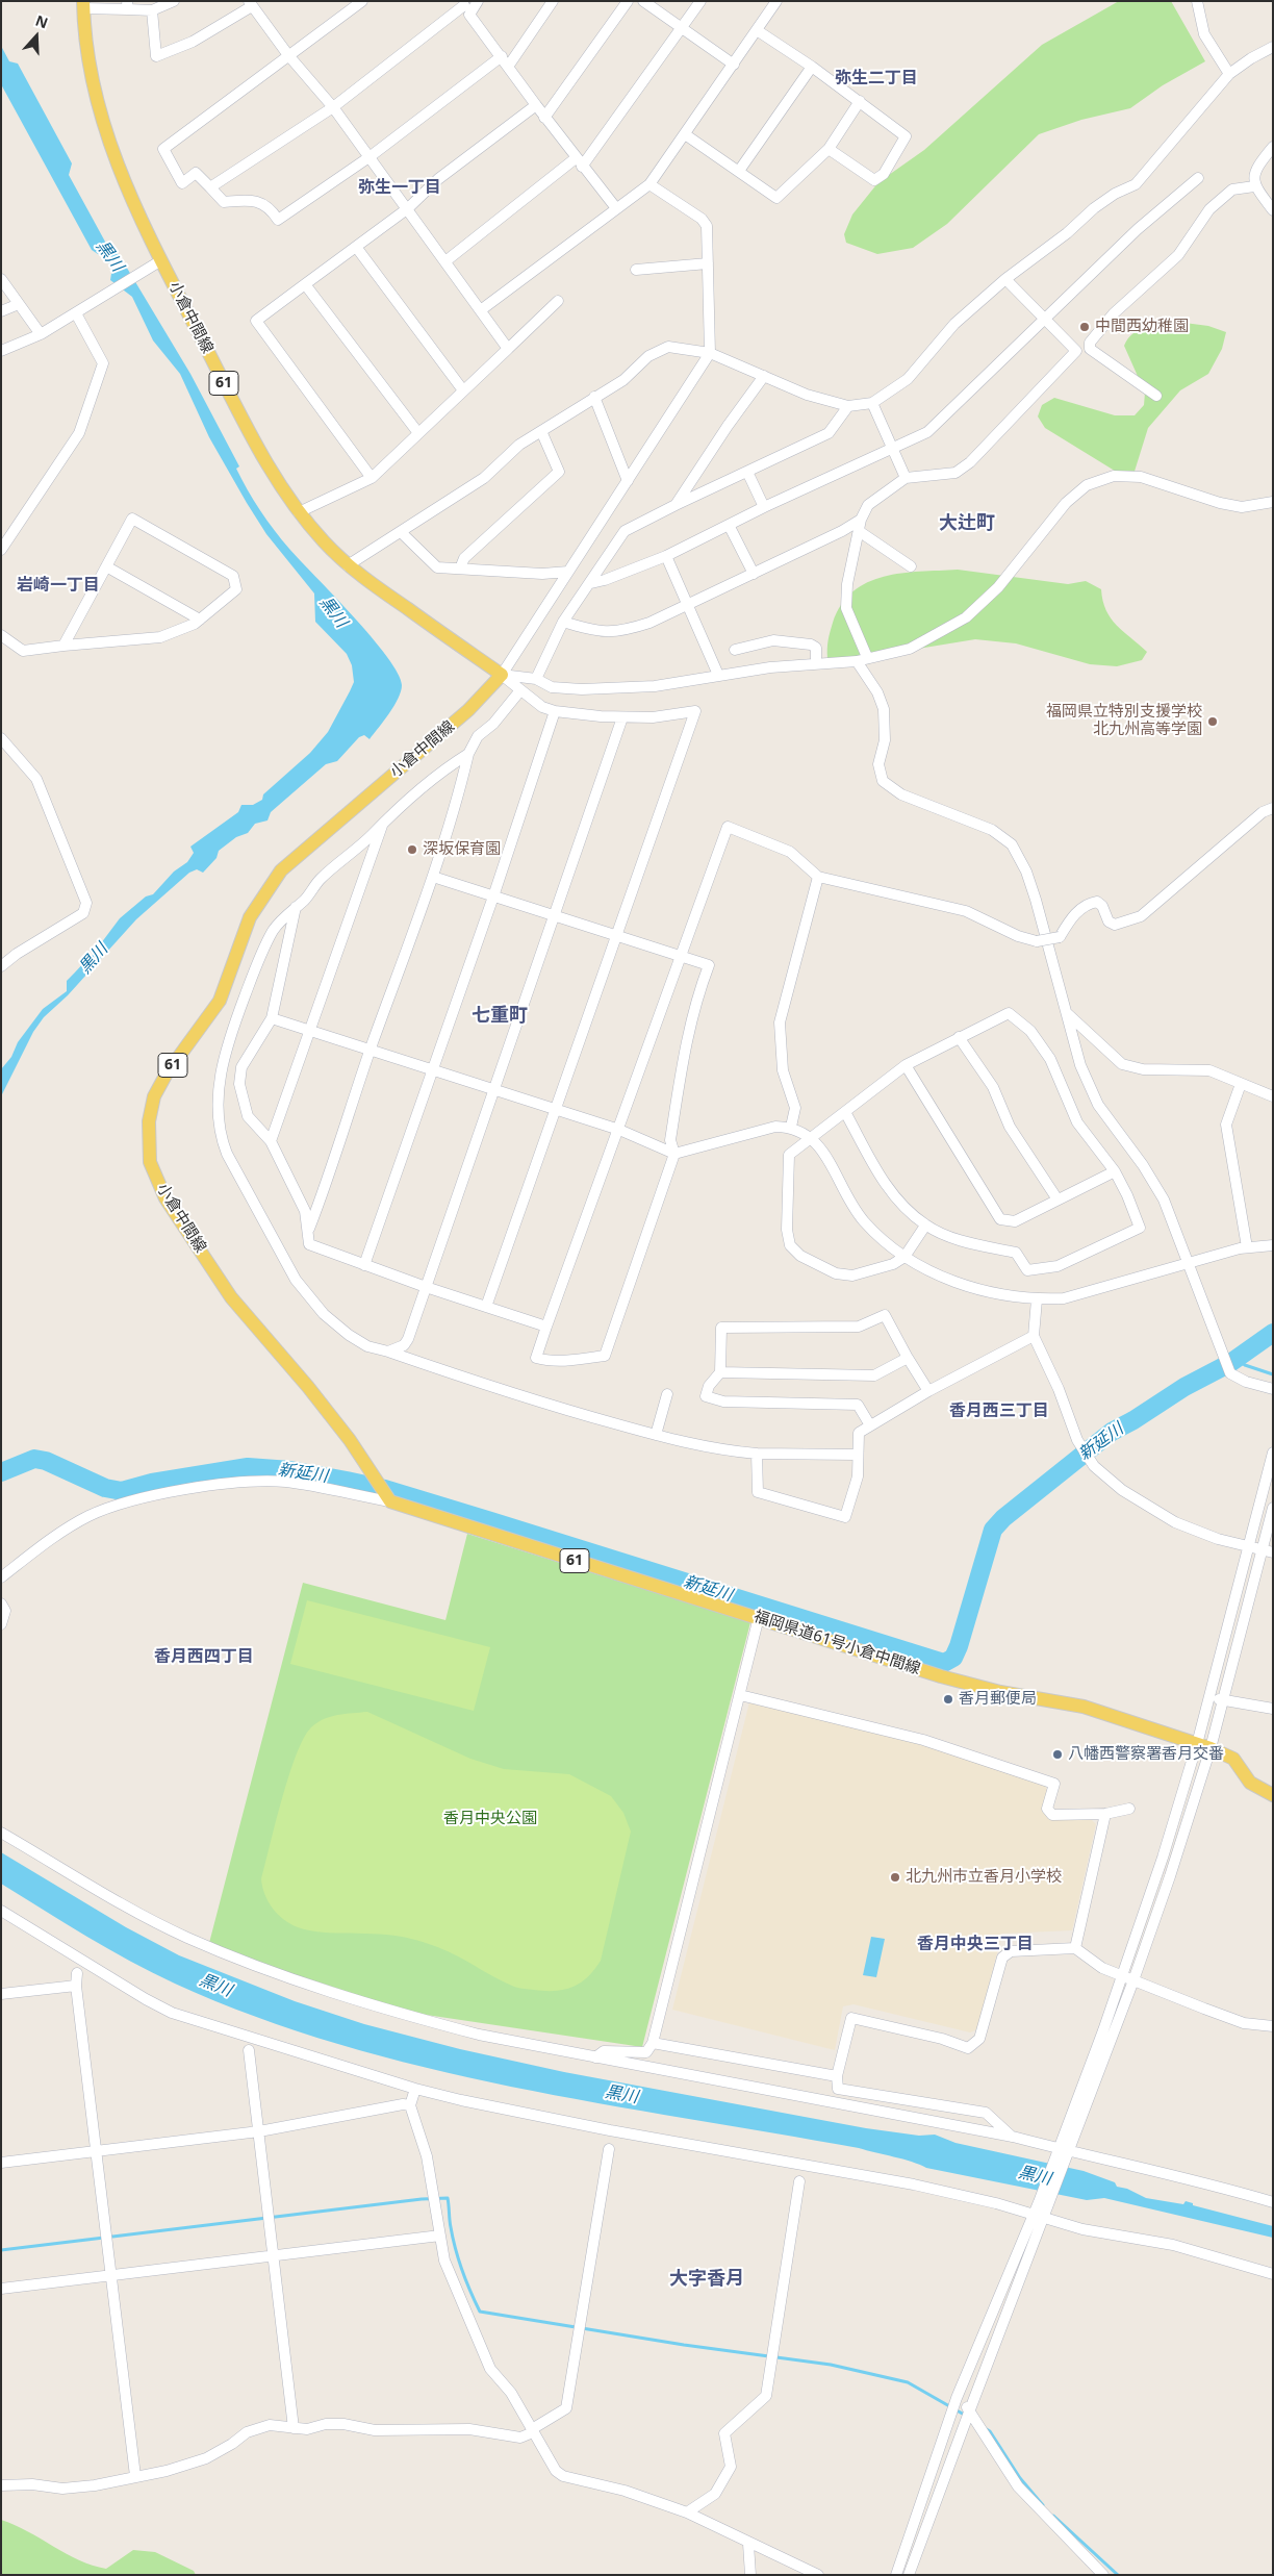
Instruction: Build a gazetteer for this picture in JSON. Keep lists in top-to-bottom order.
{
  "streets": {
    "main road": ["小倉中間線", "61", "福岡県道61号小倉中間線"]
  },
  "crossings": [
    ["小倉中間線", "福岡県道61号小倉中間線"],
    ["61", "福岡県道61号小倉中間線"]
  ],
  "districts": [
    "弥生二丁目",
    "弥生一丁目",
    "大辻町",
    "岩崎一丁目",
    "七重町",
    "香月西三丁目",
    "香月西四丁目",
    "香月中央三丁目",
    "大字香月"
  ],
  "water": ["黒川", "新延川"],
  "parks": ["香月中央公園"],
  "places": [
    "中間西幼稚園",
    "福岡県立特別支援学校 北九州高等学園",
    "深坂保育園",
    "香月郵便局",
    "八幡西警察署香月交番",
    "北九州市立香月小学校"
  ],
  "north": "top"
}
